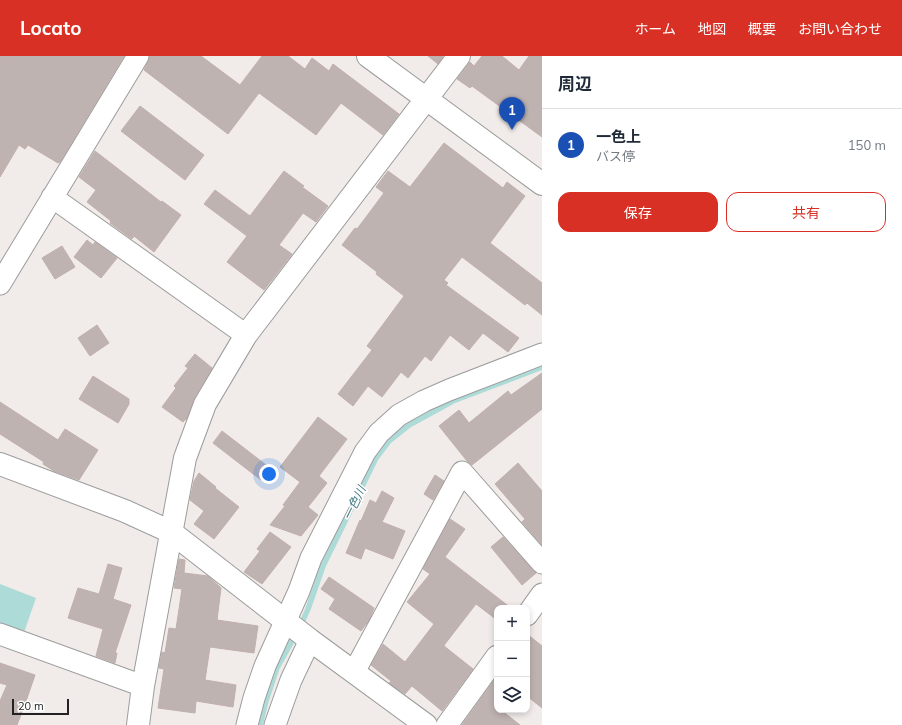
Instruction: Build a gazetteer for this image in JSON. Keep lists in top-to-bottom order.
{
  "water": ["一色川"],
  "scale_bar": "20 m",
  "page": {
    "header": "Locato",
    "nav": [
      "ホーム",
      "地図",
      "概要",
      "お問い合わせ"
    ],
    "heading": "周辺",
    "pins": "1",
    "list": [
      {
        "mark": "1",
        "name": "一色上",
        "note": "バス停",
        "value": "150 m"
      }
    ],
    "buttons": ["保存", "共有"],
    "map_buttons": ["+", "−"],
    "scale": "20 m"
  }
}
